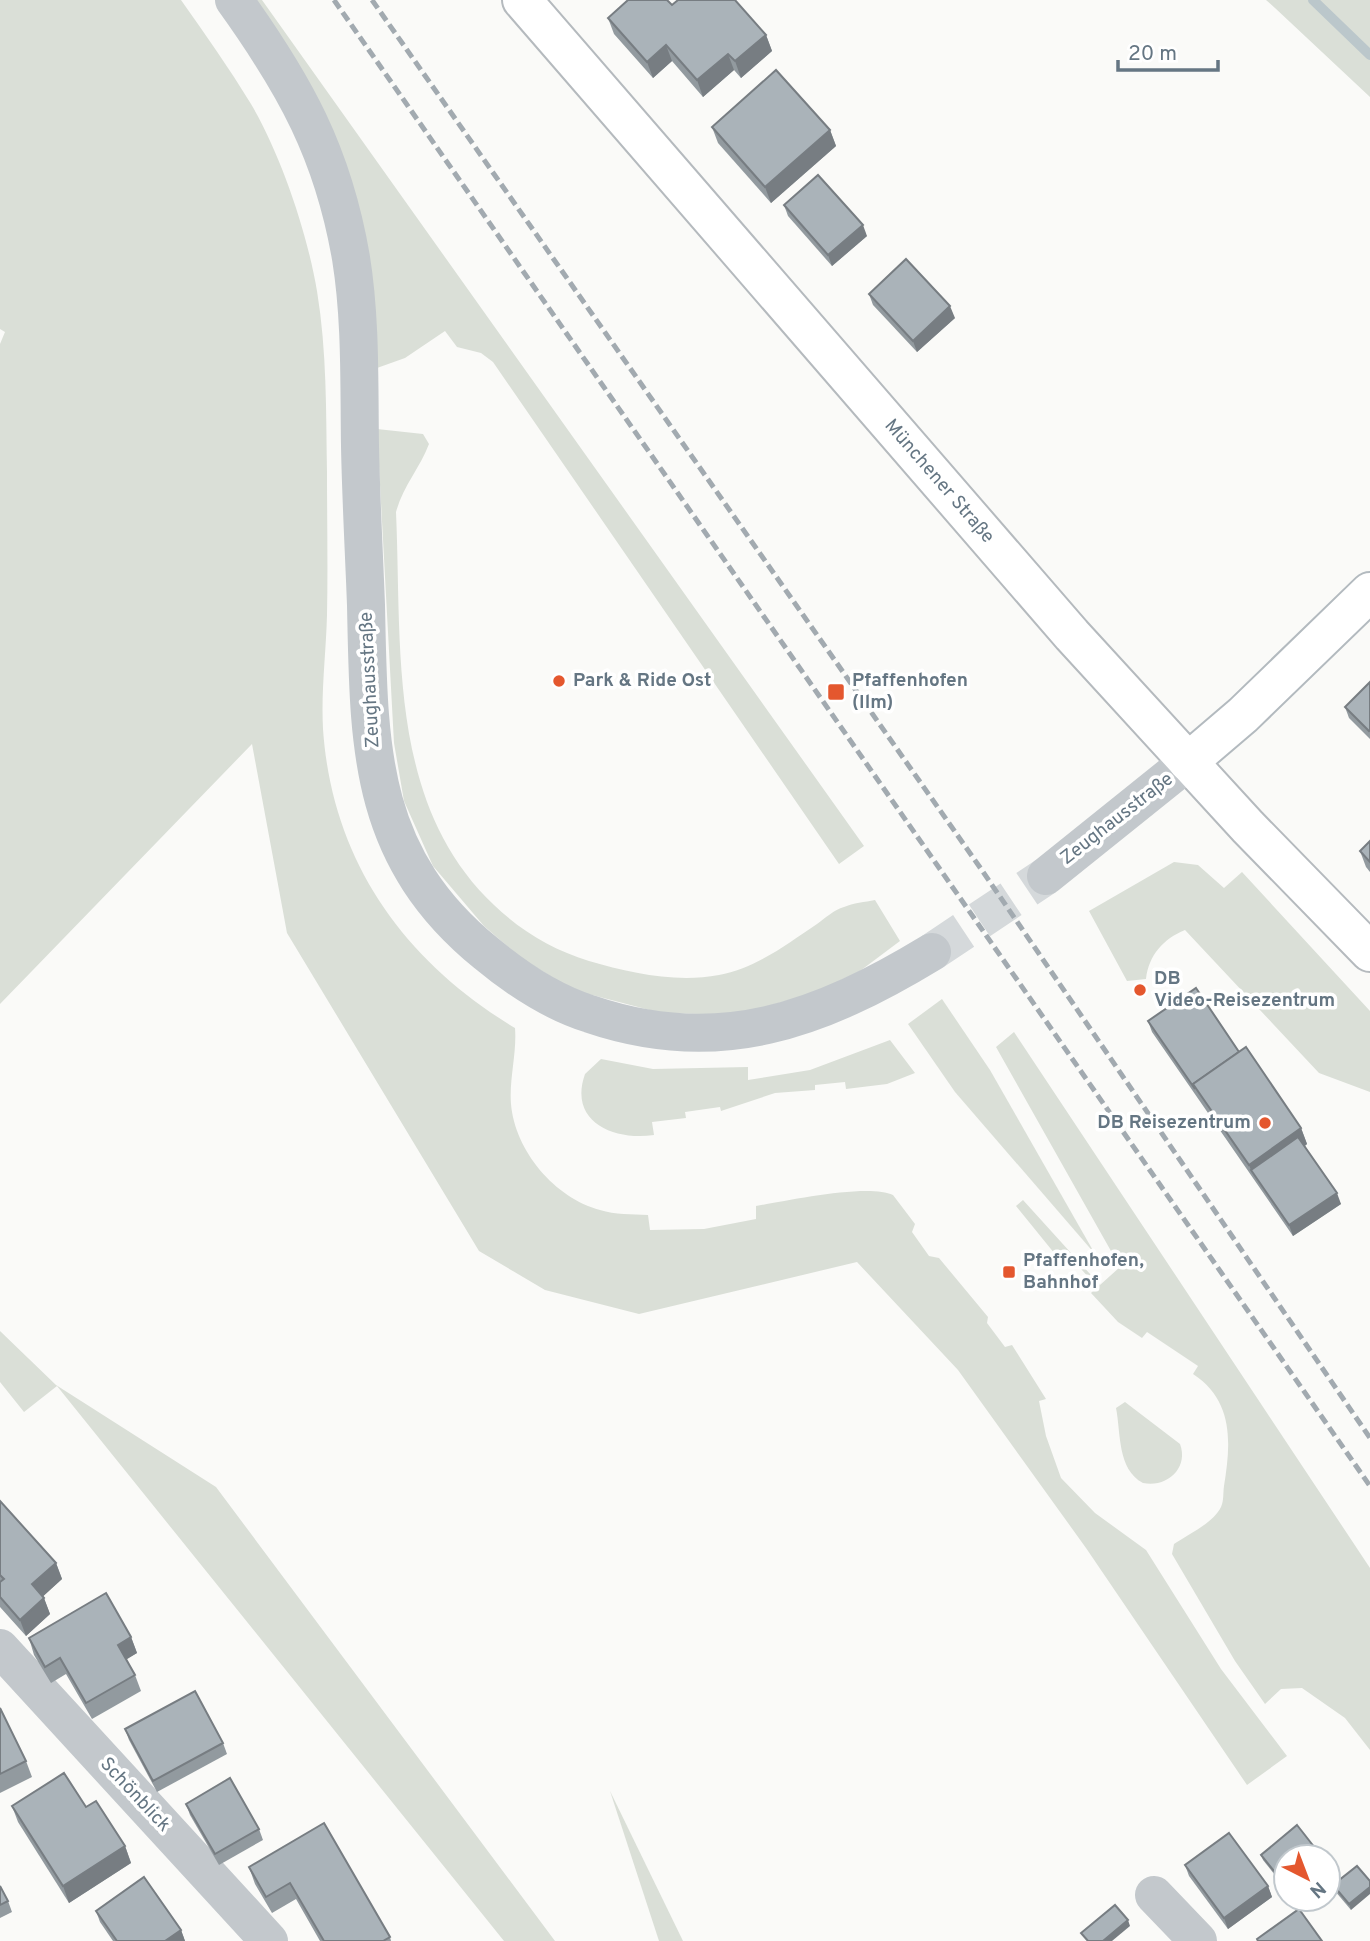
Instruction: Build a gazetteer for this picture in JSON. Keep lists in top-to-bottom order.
{
  "streets": {
    "main road": ["Münchener Straße"],
    "street": ["Zeughausstraße", "Schönblick"]
  },
  "crossings": [
    ["Münchener Straße", "Zeughausstraße"]
  ],
  "places": {
    "other": ["Park & Ride Ost", "DB Video-Reisezentrum", "DB Reisezentrum"],
    "transit": ["Pfaffenhofen (Ilm)", "Pfaffenhofen, Bahnhof"]
  },
  "scale_bar": "20 m",
  "north": "bottom right"
}
